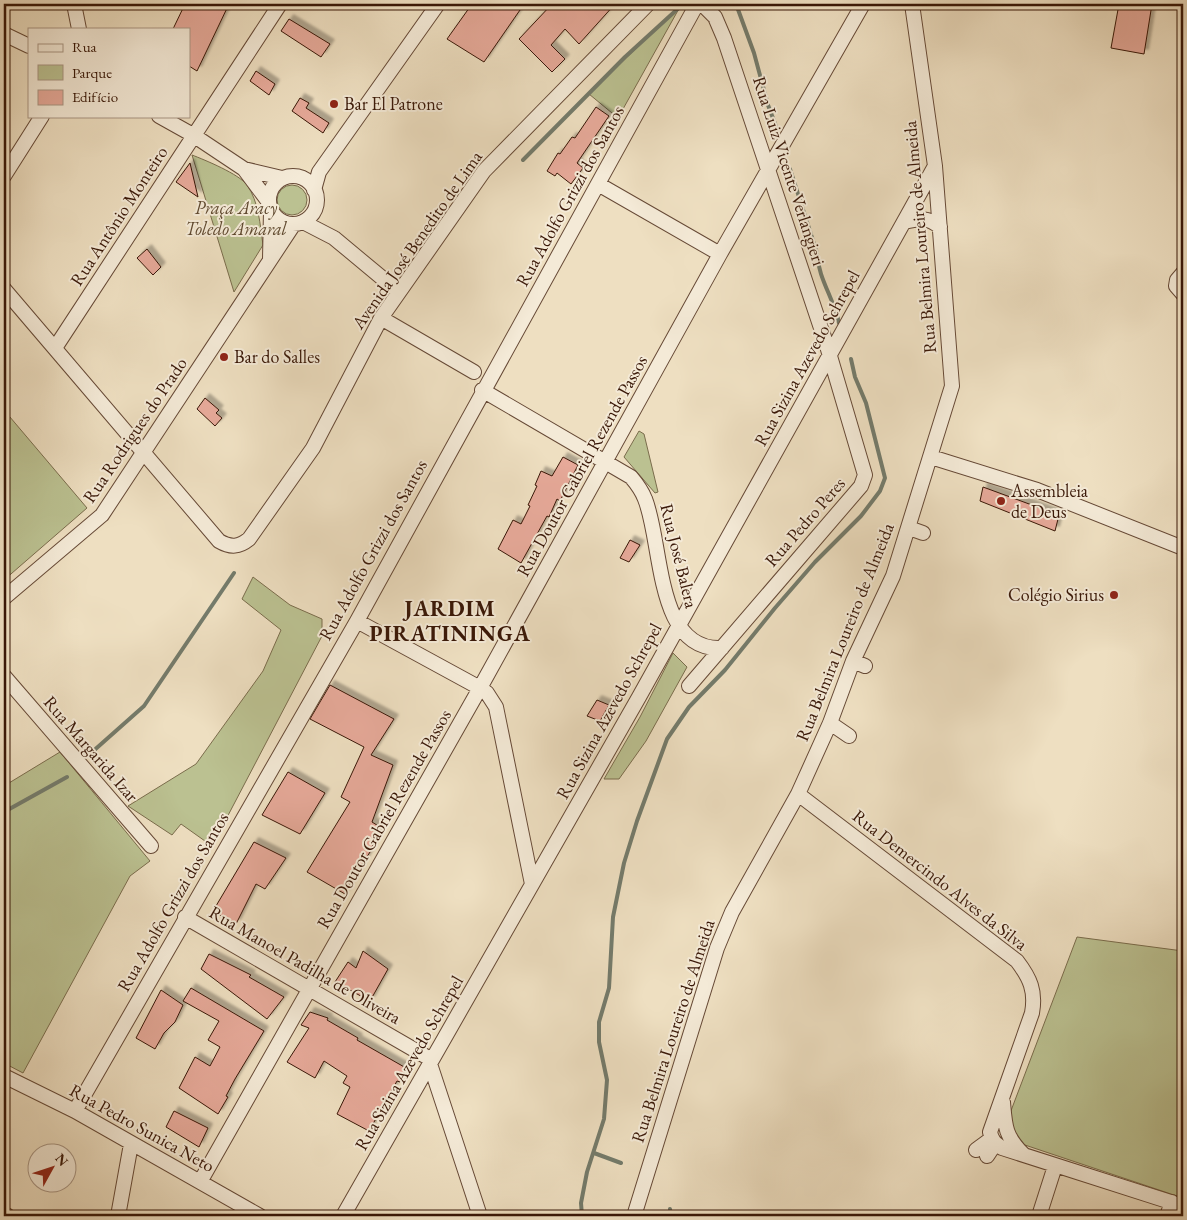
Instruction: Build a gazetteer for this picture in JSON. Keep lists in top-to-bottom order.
{
  "streets": {
    "street": [
      "Rua Luiz Vicente Verlangieri",
      "Rua Adolfo Grizzi dos Santos",
      "Rua Antônio Monteiro",
      "Rua Belmira Loureiro de Almeida",
      "Avenida José Benedito de Lima",
      "Rua Sizina Azevedo Schrepel",
      "Rua Rodrigues do Prado",
      "Rua Doutor Gabriel Rezende Passos",
      "Rua Pedro Peres",
      "Rua José Balera",
      "Rua Margarida Izar",
      "Rua Demercindo Alves da Silva",
      "Rua Manoel Padilha de Oliveira",
      "Rua Pedro Sunica Neto"
    ]
  },
  "crossings": [
    ["Rua Luiz Vicente Verlangieri", "Rua Sizina Azevedo Schrepel"],
    ["Rua Luiz Vicente Verlangieri", "Rua Doutor Gabriel Rezende Passos"],
    ["Rua Luiz Vicente Verlangieri", "Rua Pedro Peres"],
    ["Rua Adolfo Grizzi dos Santos", "Rua José Balera"],
    ["Rua Adolfo Grizzi dos Santos", "Rua Manoel Padilha de Oliveira"],
    ["Rua Adolfo Grizzi dos Santos", "Rua Pedro Sunica Neto"],
    ["Rua Belmira Loureiro de Almeida", "Rua Sizina Azevedo Schrepel"],
    ["Rua Belmira Loureiro de Almeida", "Rua Demercindo Alves da Silva"],
    ["Avenida José Benedito de Lima", "Rua Rodrigues do Prado"],
    ["Rua Sizina Azevedo Schrepel", "Rua Pedro Peres"],
    ["Rua Sizina Azevedo Schrepel", "Rua José Balera"],
    ["Rua Sizina Azevedo Schrepel", "Rua Manoel Padilha de Oliveira"],
    ["Rua Doutor Gabriel Rezende Passos", "Rua José Balera"],
    ["Rua Doutor Gabriel Rezende Passos", "Rua Manoel Padilha de Oliveira"],
    ["Rua Doutor Gabriel Rezende Passos", "Rua Pedro Sunica Neto"],
    ["Rua Pedro Peres", "Rua José Balera"]
  ],
  "districts": ["JARDIM PIRATININGA"],
  "parks": ["Praça Aracy Toledo Amaral"],
  "places": [
    "Bar El Patrone",
    "Bar do Salles",
    "Assembleia de Deus",
    "Colégio Sirius"
  ],
  "legend": ["Rua", "Parque", "Edifício"],
  "north": "top right"
}
